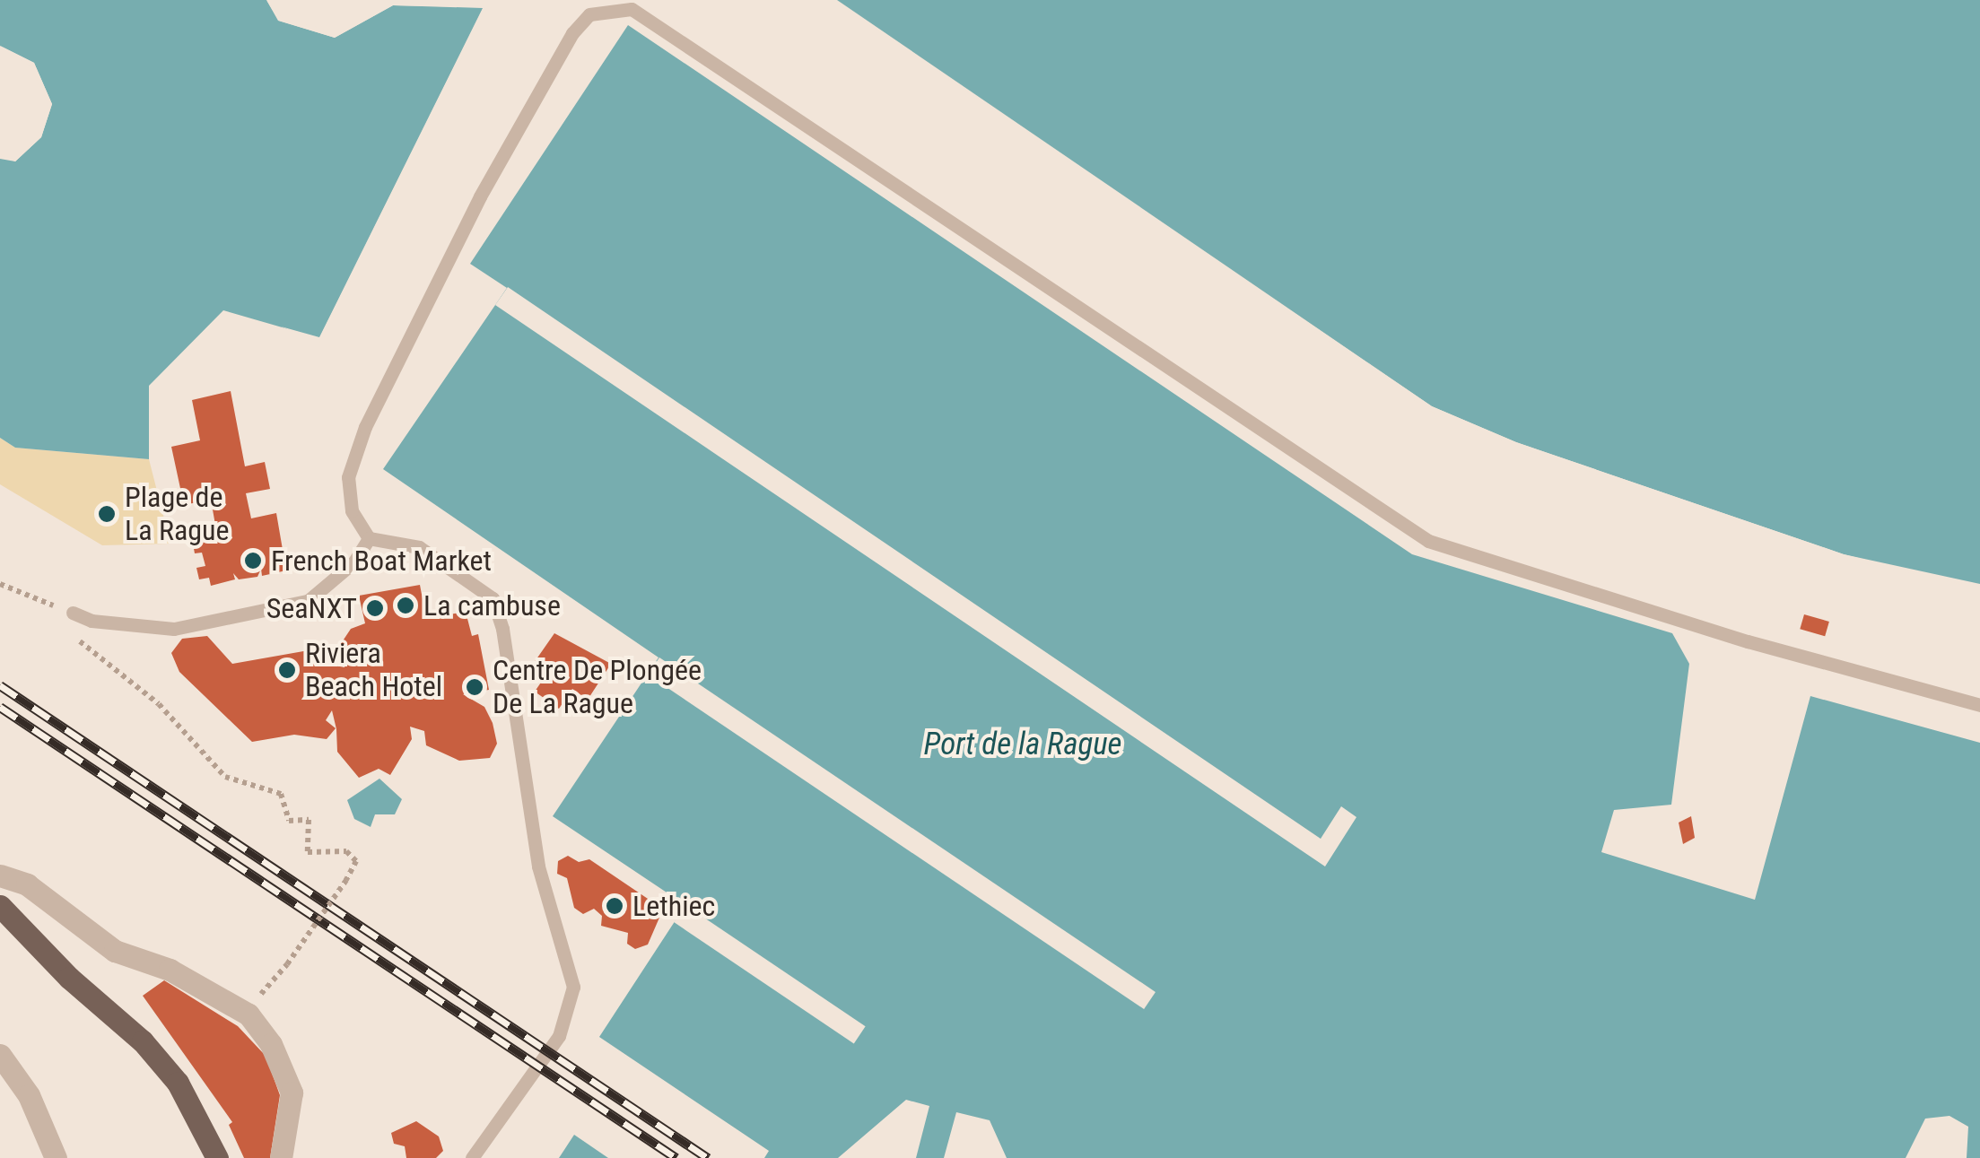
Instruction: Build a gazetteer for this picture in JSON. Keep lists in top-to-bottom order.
{
  "water": ["Port de la Rague"],
  "places": [
    "Plage de La Rague",
    "French Boat Market",
    "La cambuse",
    "SeaNXT",
    "Riviera Beach Hotel",
    "Centre De Plongée De La Rague",
    "Lethiec"
  ]
}
